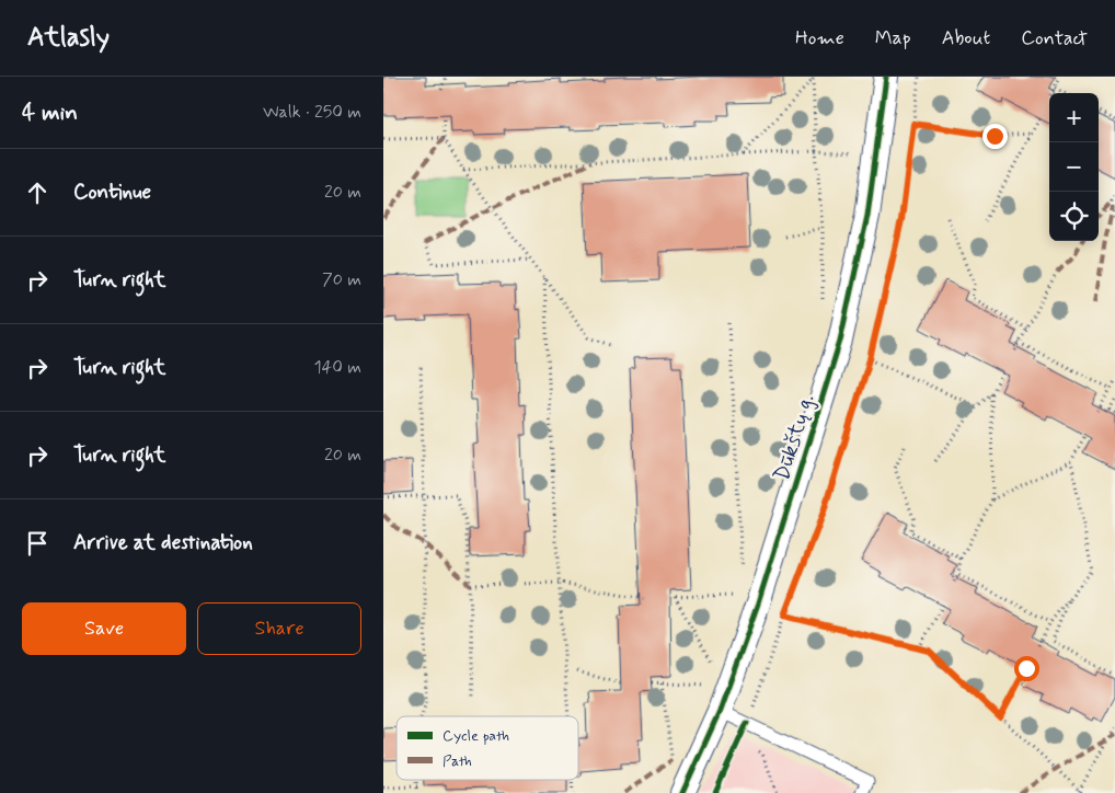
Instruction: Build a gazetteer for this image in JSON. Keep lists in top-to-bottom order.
{
  "streets": {
    "street": ["Dūkštų g."]
  },
  "legend": ["Cycle path", "Path"],
  "page": {
    "header": "Atlasly",
    "nav": [
      "Home",
      "Map",
      "About",
      "Contact"
    ],
    "heading": ["4 min", "Walk · 250 m"],
    "map_buttons": ["+", "−"],
    "list": [
      ["Continue", "20 m"],
      ["Turn right", "70 m"],
      ["Turn right", "140 m"],
      ["Turn right", "20 m"],
      "Arrive at destination"
    ],
    "buttons": ["Save", "Share"]
  }
}
